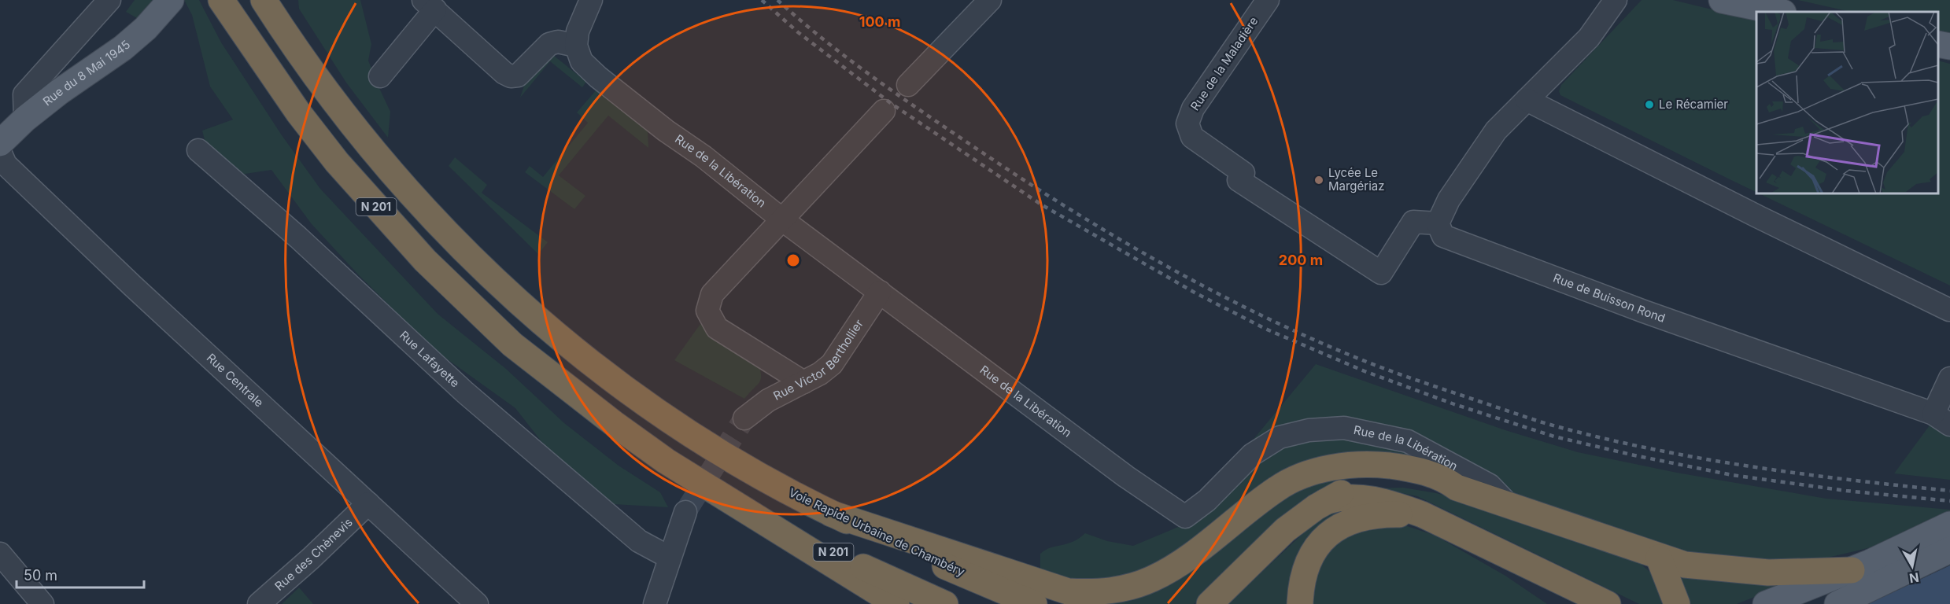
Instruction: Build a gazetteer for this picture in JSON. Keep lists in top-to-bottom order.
{
  "streets": {
    "highway": ["N 201", "Voie Rapide Urbaine de Chambéry"],
    "main road": ["Rue du 8 Mai 1945"],
    "street": [
      "Rue de la Maladière",
      "Rue de la Libération",
      "Rue de Buisson Rond",
      "Rue Victor Berthollier",
      "Rue Lafayette",
      "Rue Centrale",
      "Rue des Chènevis"
    ]
  },
  "crossings": [
    ["Rue de la Maladière", "Rue de Buisson Rond"],
    ["Rue de la Libération", "Rue Victor Berthollier"],
    ["Rue Centrale", "Rue des Chènevis"]
  ],
  "places": ["Le Récamier", "Lycée Le Margériaz"],
  "scale_bar": "50 m",
  "north": "bottom",
  "rings": ["100 m", "200 m"]
}
